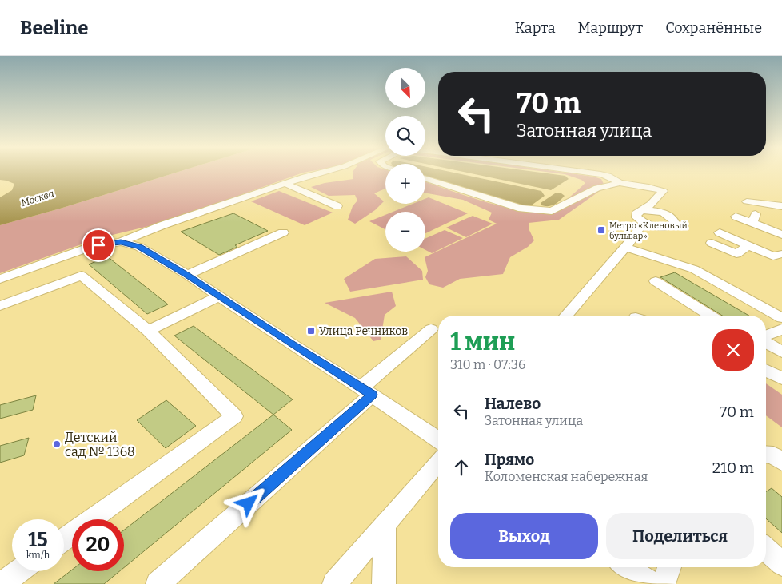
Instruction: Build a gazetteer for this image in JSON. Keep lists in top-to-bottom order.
{
  "water": ["Москва"],
  "places": {
    "transit": ["Метро «Кленовый бульвар»", "Улица Речников"],
    "other": ["Детский сад № 1368"]
  },
  "north": "bottom right",
  "page": {
    "header": "Beeline",
    "nav": ["Карта", "Маршрут", "Сохранённые"],
    "map_buttons": ["+", "−"],
    "turn": ["70 m", "Затонная улица"],
    "heading": ["1 мин", "310 m · 07:36"],
    "list": [
      {
        "name": "Налево",
        "note": "Затонная улица",
        "value": "70 m"
      },
      {
        "name": "Прямо",
        "note": "Коломенская набережная",
        "value": "210 m"
      }
    ],
    "buttons": ["Выход", "Поделиться"],
    "speed": "15 km/h",
    "limit": "20"
  }
}
